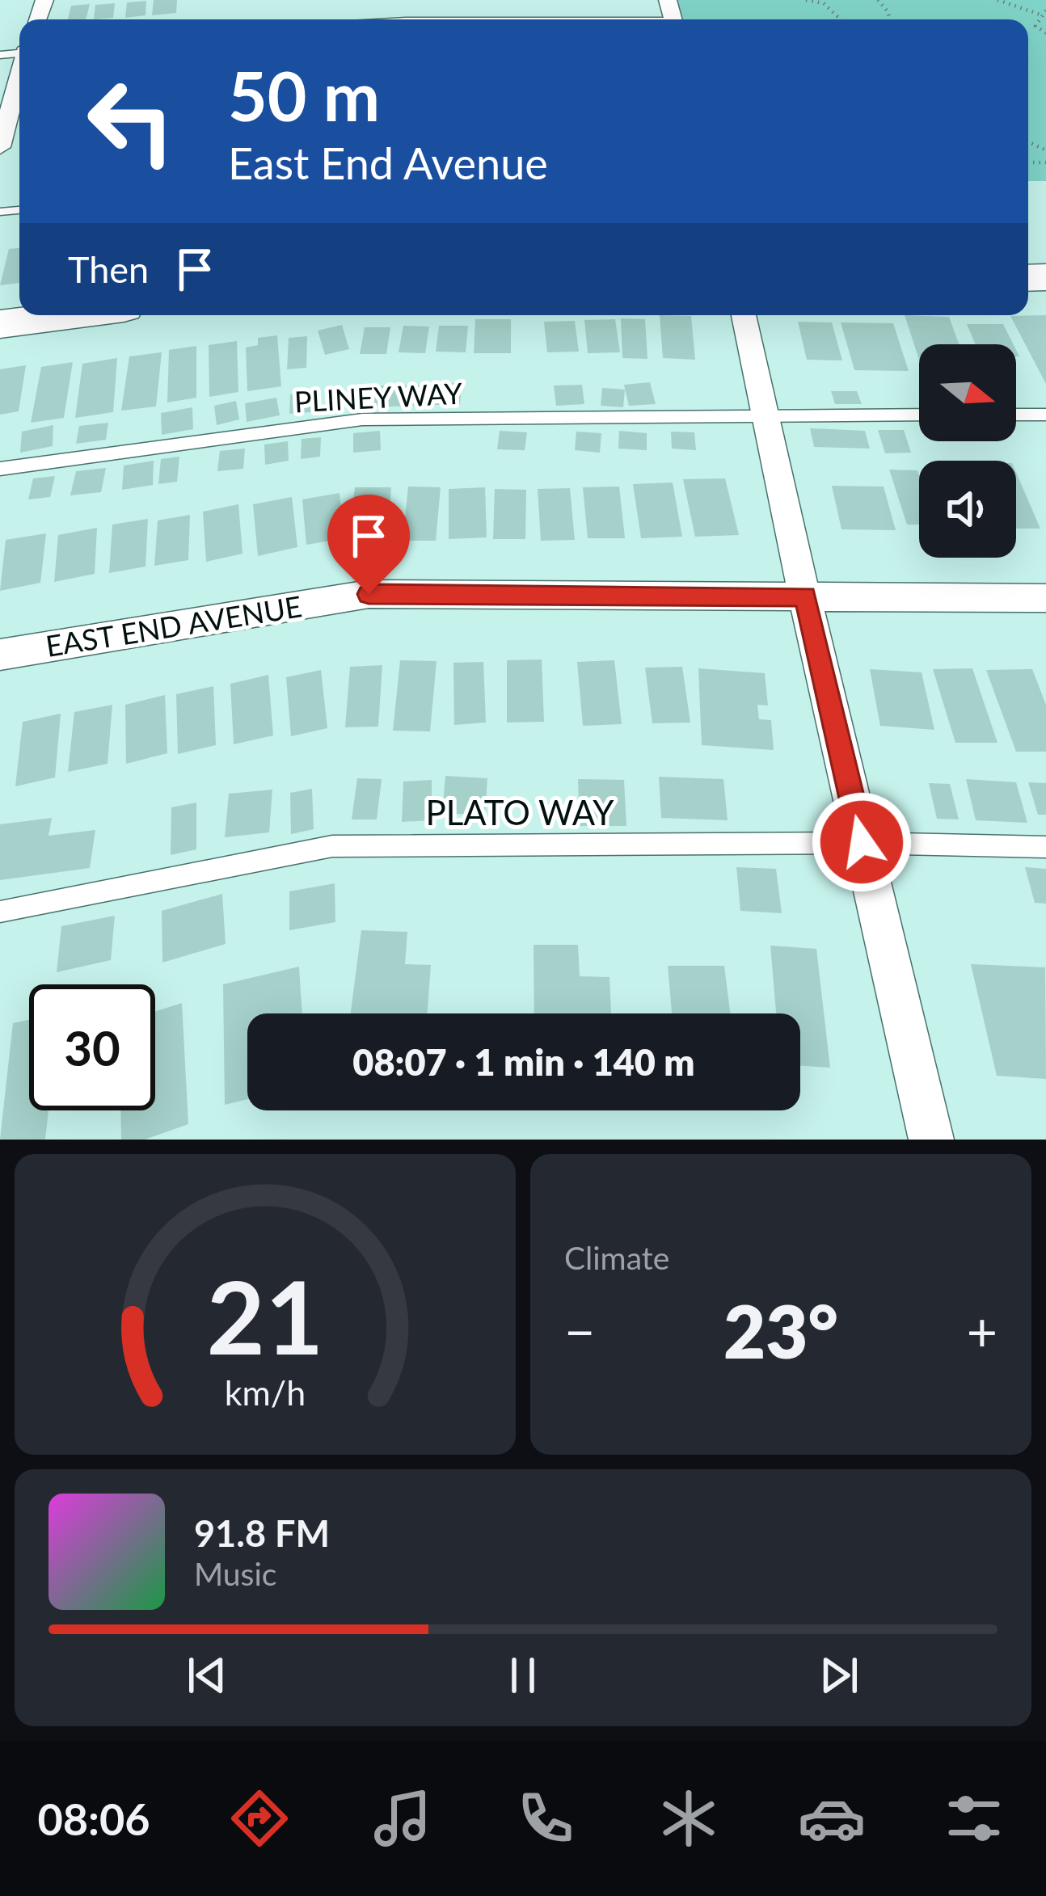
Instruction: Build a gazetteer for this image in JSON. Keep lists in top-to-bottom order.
{
  "streets": {
    "street": ["EAST END AVENUE"],
    "lane": ["PLINEY WAY", "PLATO WAY"]
  },
  "north": "right",
  "page": {
    "turn": ["50 m", "East End Avenue"],
    "then": "Then",
    "limit": "30",
    "trip": "08:07 · 1 min · 140 m",
    "tile": "Climate",
    "heat": ["−", "23°", "+"],
    "song": ["91.8 FM", "Music"],
    "tabs": "08:06",
    "gauge": ["21", "km/h"]
  }
}
